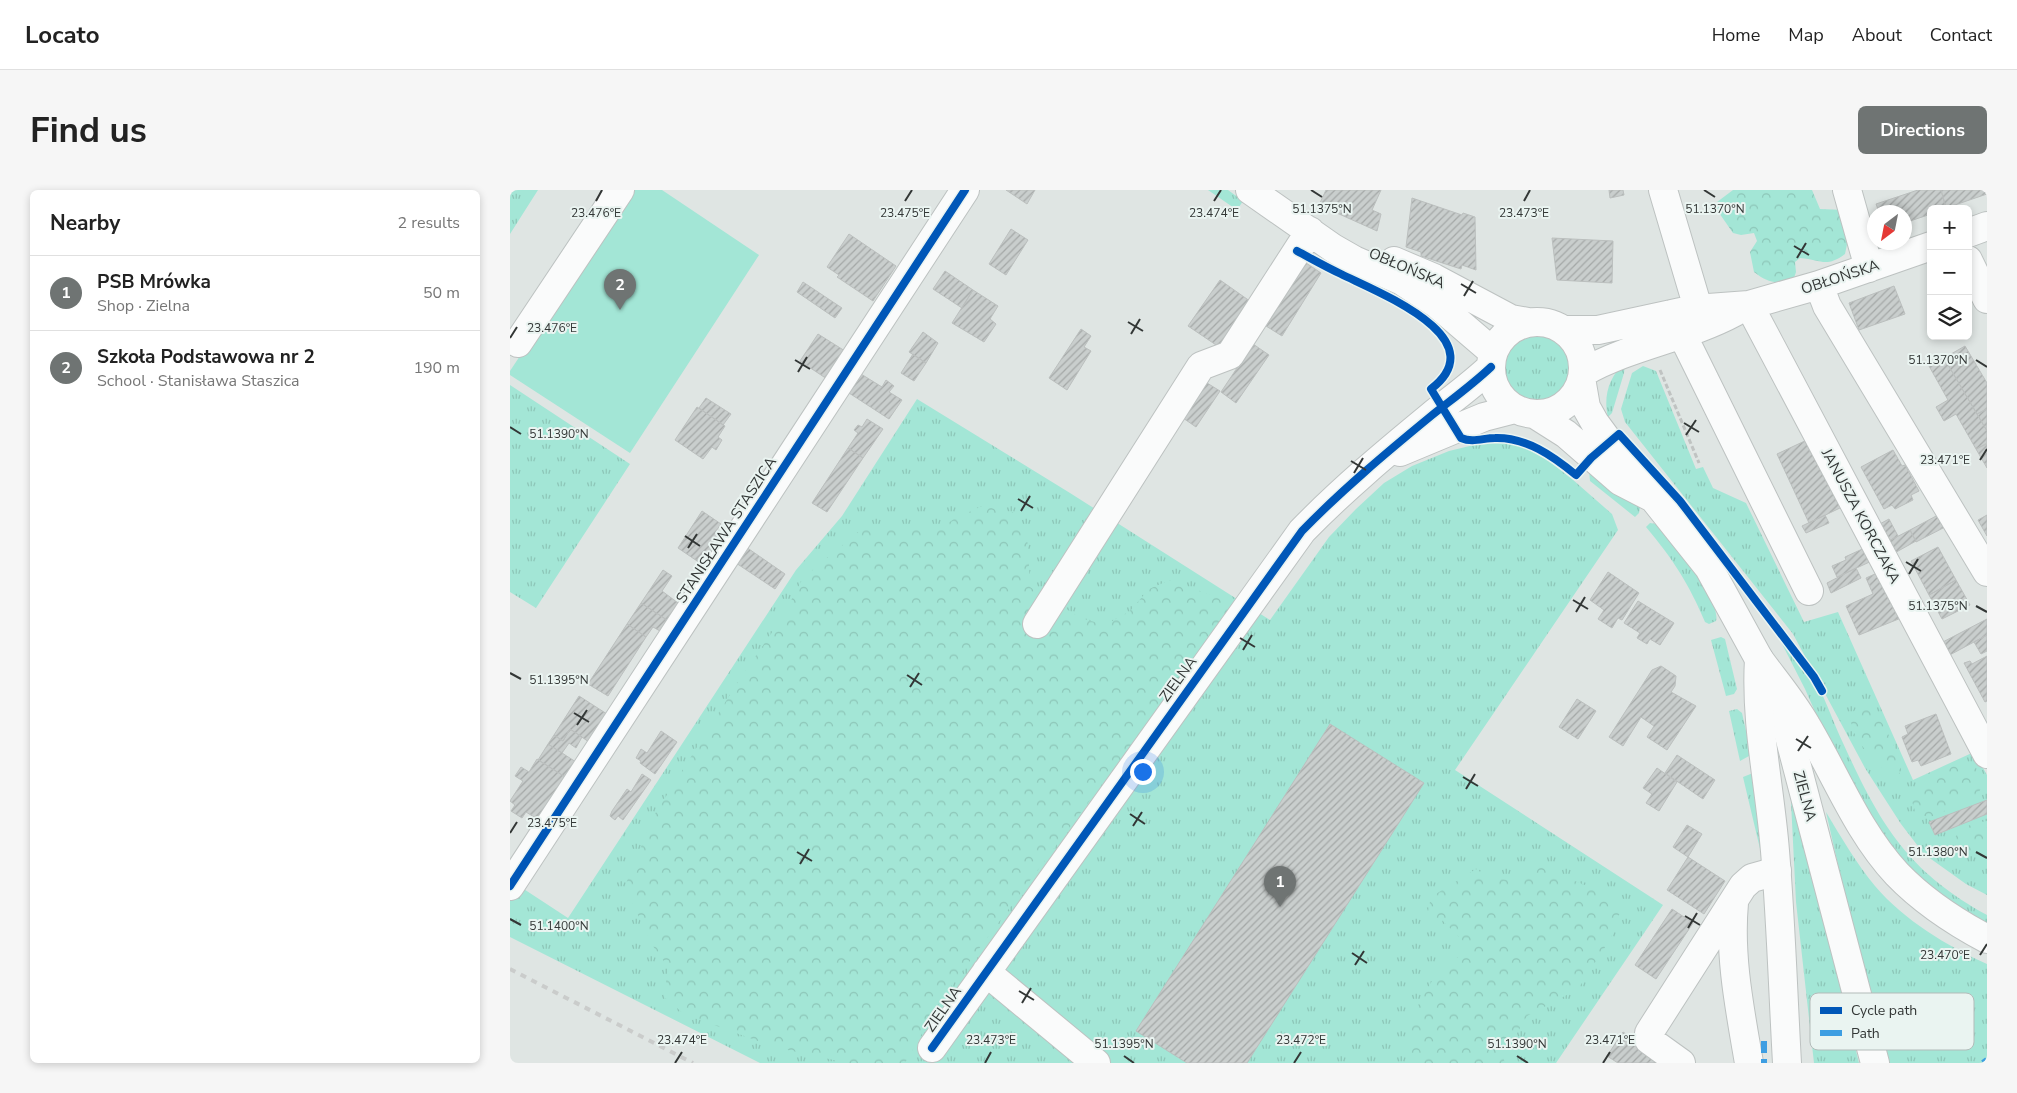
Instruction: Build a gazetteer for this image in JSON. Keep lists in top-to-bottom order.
{
  "streets": {
    "street": [
      "OBŁOŃSKA",
      "JANUSZA KORCZAKA",
      "STANISŁAWA STASZICA",
      "ZIELNA"
    ]
  },
  "crossings": [
    ["OBŁOŃSKA", "JANUSZA KORCZAKA"],
    ["OBŁOŃSKA", "ZIELNA"]
  ],
  "legend": ["Cycle path", "Path"],
  "north": "bottom left",
  "page": {
    "header": "Locato",
    "nav": [
      "Home",
      "Map",
      "About",
      "Contact"
    ],
    "buttons": "Directions",
    "title": "Find us",
    "heading": ["Nearby", "2 results"],
    "map_buttons": ["+", "−"],
    "list": [
      {
        "mark": "1",
        "name": "PSB Mrówka",
        "note": "Shop · Zielna",
        "value": "50 m"
      },
      {
        "mark": "2",
        "name": "Szkoła Podstawowa nr 2",
        "note": "School · Stanisława Staszica",
        "value": "190 m"
      }
    ],
    "pins": ["2", "1"]
  },
  "coordinates": [
    "51.1370°N",
    "51.1375°N",
    "23.476°E",
    "23.475°E",
    "23.474°E",
    "23.473°E",
    "51.1390°N",
    "23.471°E",
    "51.1395°N",
    "51.1380°N",
    "51.1400°N",
    "23.470°E",
    "23.472°E"
  ]
}
